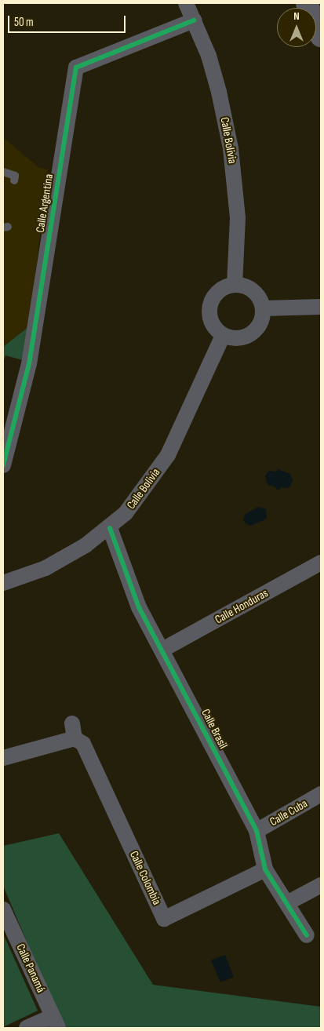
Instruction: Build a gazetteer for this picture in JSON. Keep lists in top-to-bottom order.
{
  "streets": {
    "street": [
      "Calle Bolivia",
      "Calle Argentina",
      "Calle Honduras",
      "Calle Brasil",
      "Calle Cuba",
      "Calle Colombia",
      "Calle Panamá"
    ]
  },
  "crossings": [
    ["Calle Bolivia", "Calle Argentina"],
    ["Calle Bolivia", "Calle Brasil"],
    ["Calle Honduras", "Calle Brasil"],
    ["Calle Brasil", "Calle Cuba"],
    ["Calle Brasil", "Calle Colombia"]
  ],
  "scale_bar": "50 m",
  "north": "top"
}
